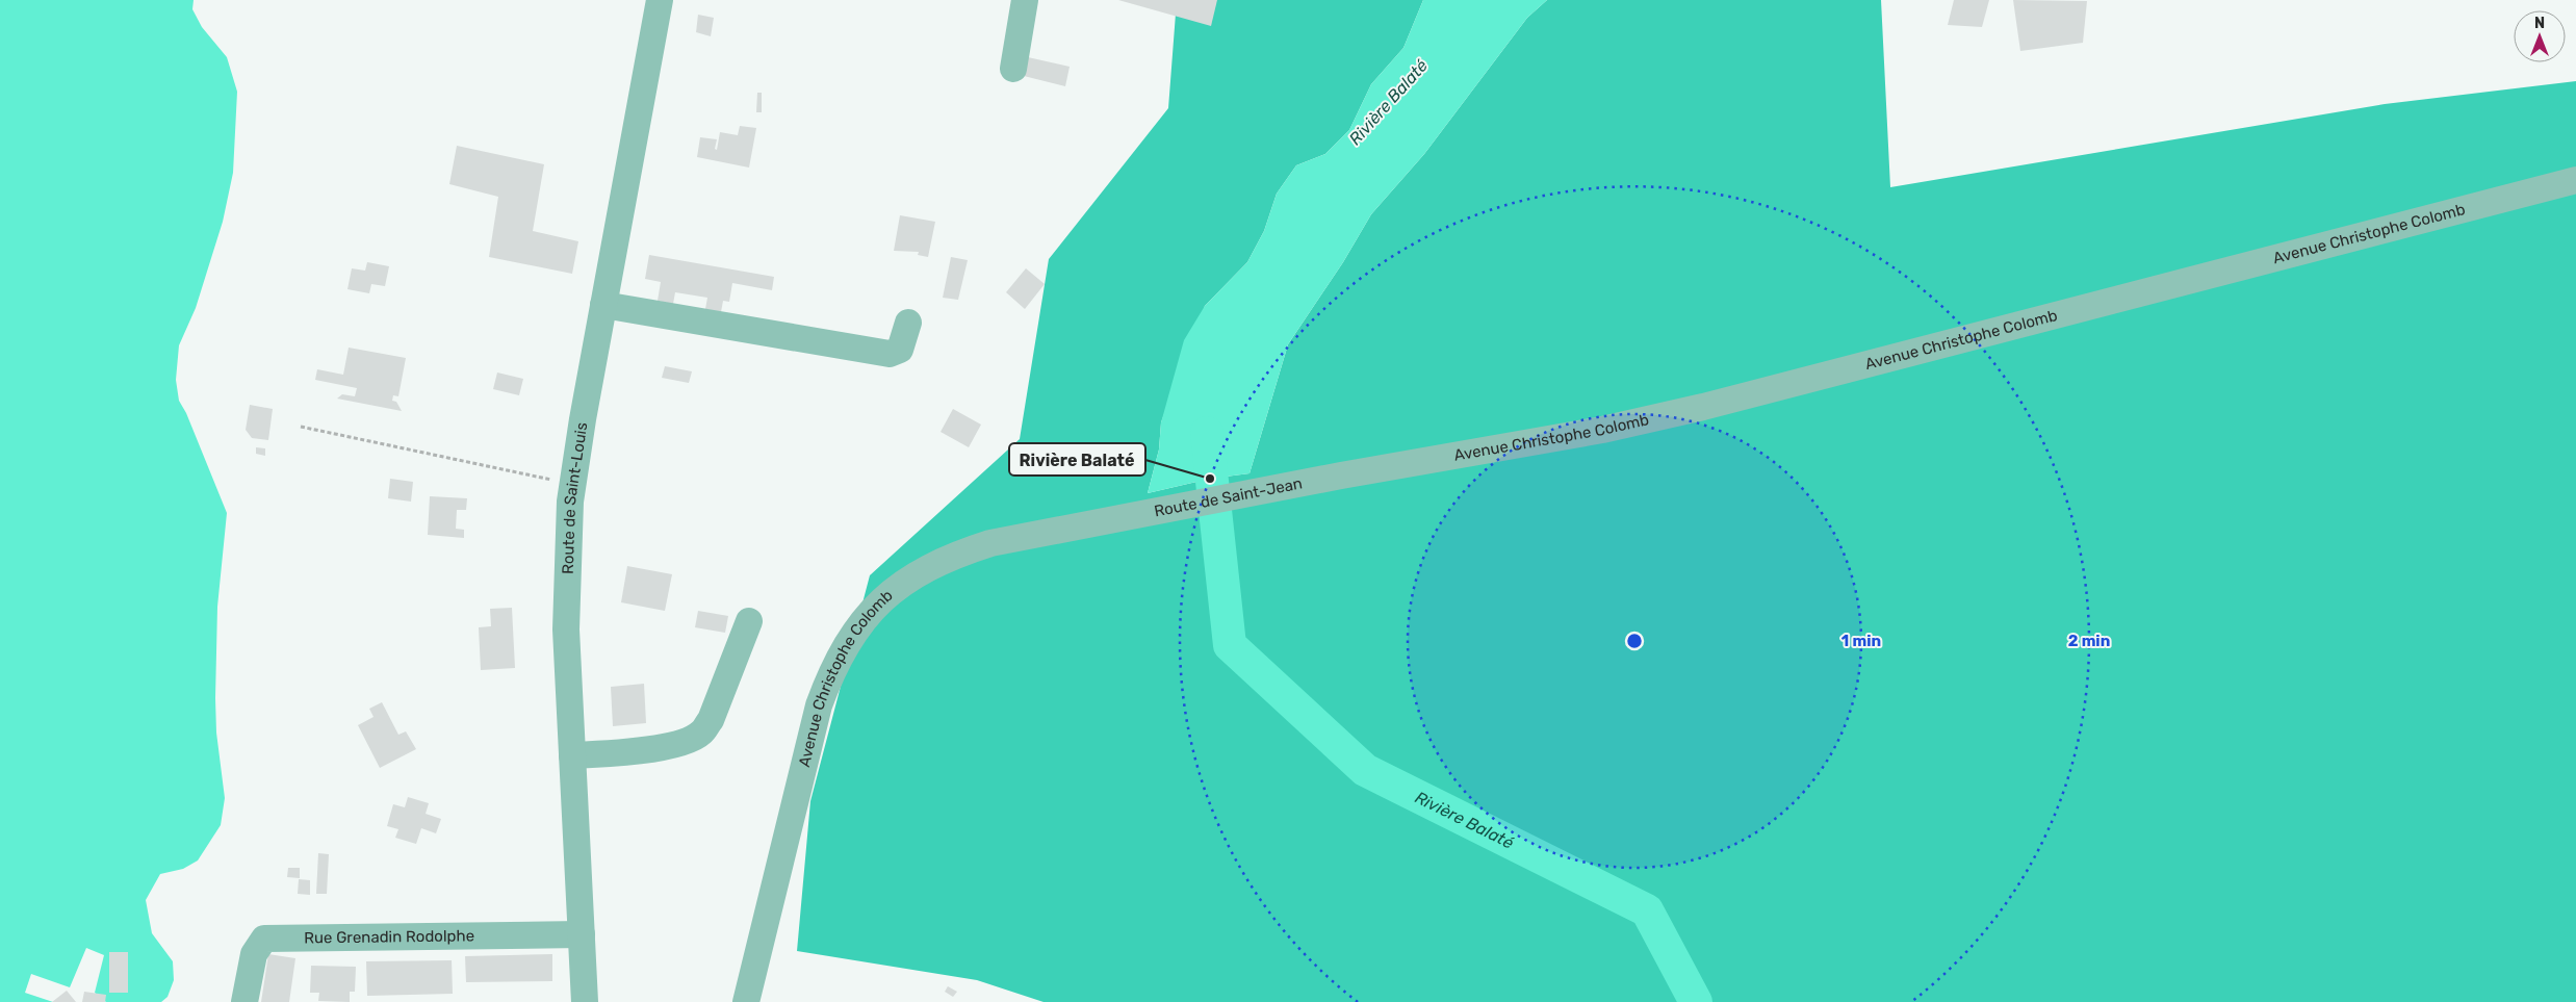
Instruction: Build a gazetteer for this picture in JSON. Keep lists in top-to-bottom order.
{
  "streets": {
    "street": [
      "Avenue Christophe Colomb",
      "Route de Saint-Louis",
      "Route de Saint-Jean",
      "Rue Grenadin Rodolphe"
    ]
  },
  "crossings": [
    ["Avenue Christophe Colomb", "Route de Saint-Jean"],
    ["Route de Saint-Louis", "Rue Grenadin Rodolphe"]
  ],
  "water": ["Rivière Balaté"],
  "places": ["Rivière Balaté"],
  "north": "top",
  "rings": ["1 min", "2 min"]
}
